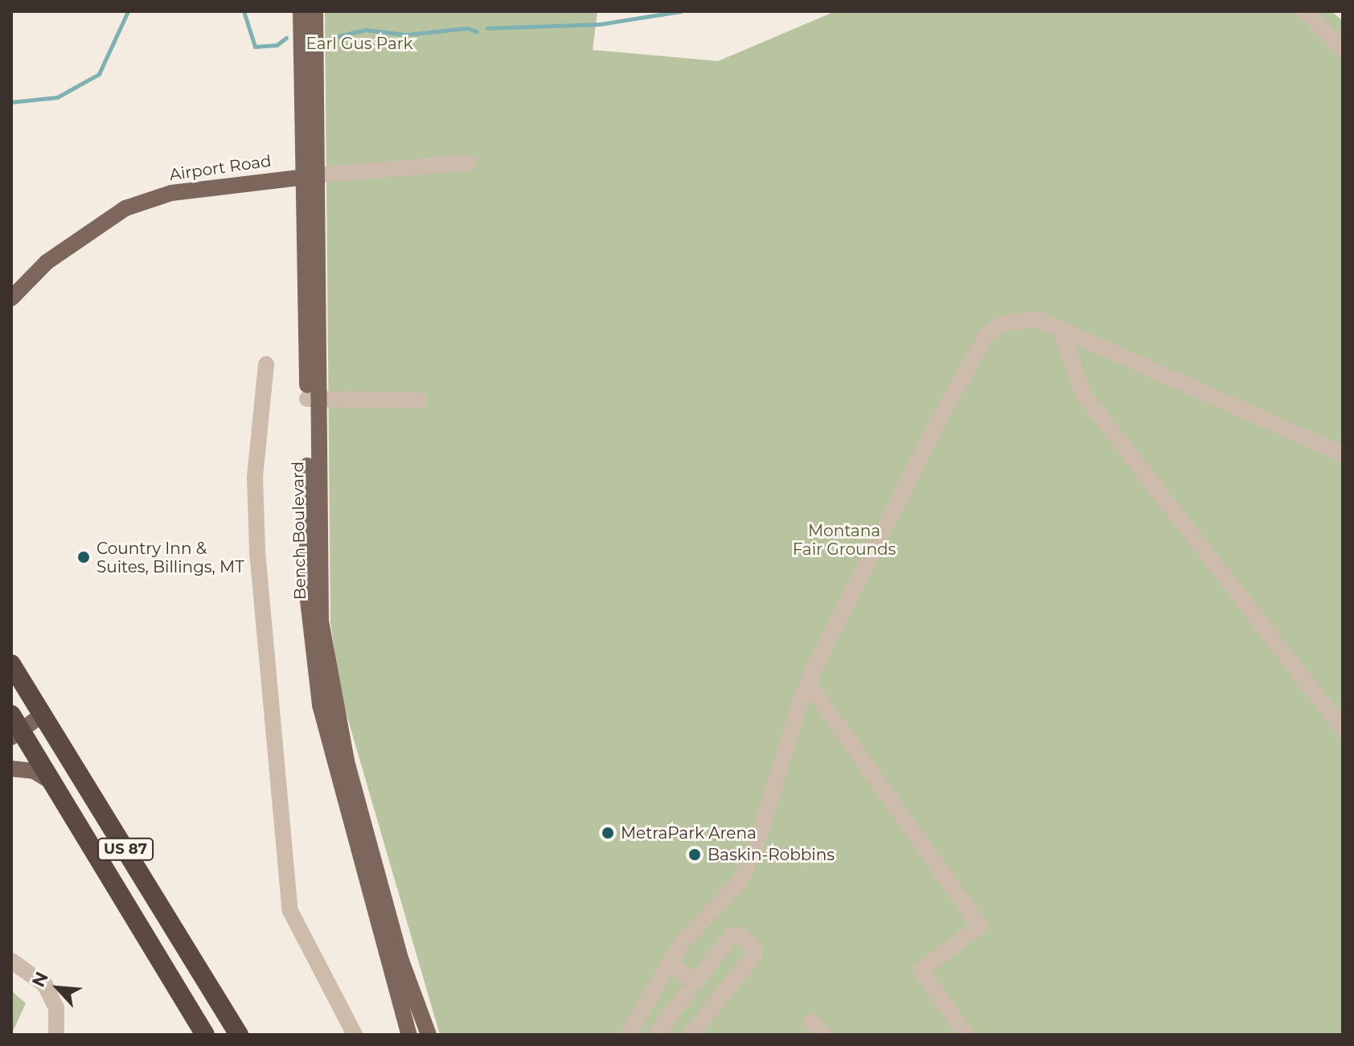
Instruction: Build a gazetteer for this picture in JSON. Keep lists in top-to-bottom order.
{
  "streets": {
    "highway": ["US 87"],
    "main road": ["Airport Road", "Bench Boulevard"]
  },
  "parks": ["Earl Gus Park", "Montana Fair Grounds"],
  "places": ["Country Inn & Suites, Billings, MT", "MetraPark Arena", "Baskin-Robbins"],
  "north": "top left"
}
